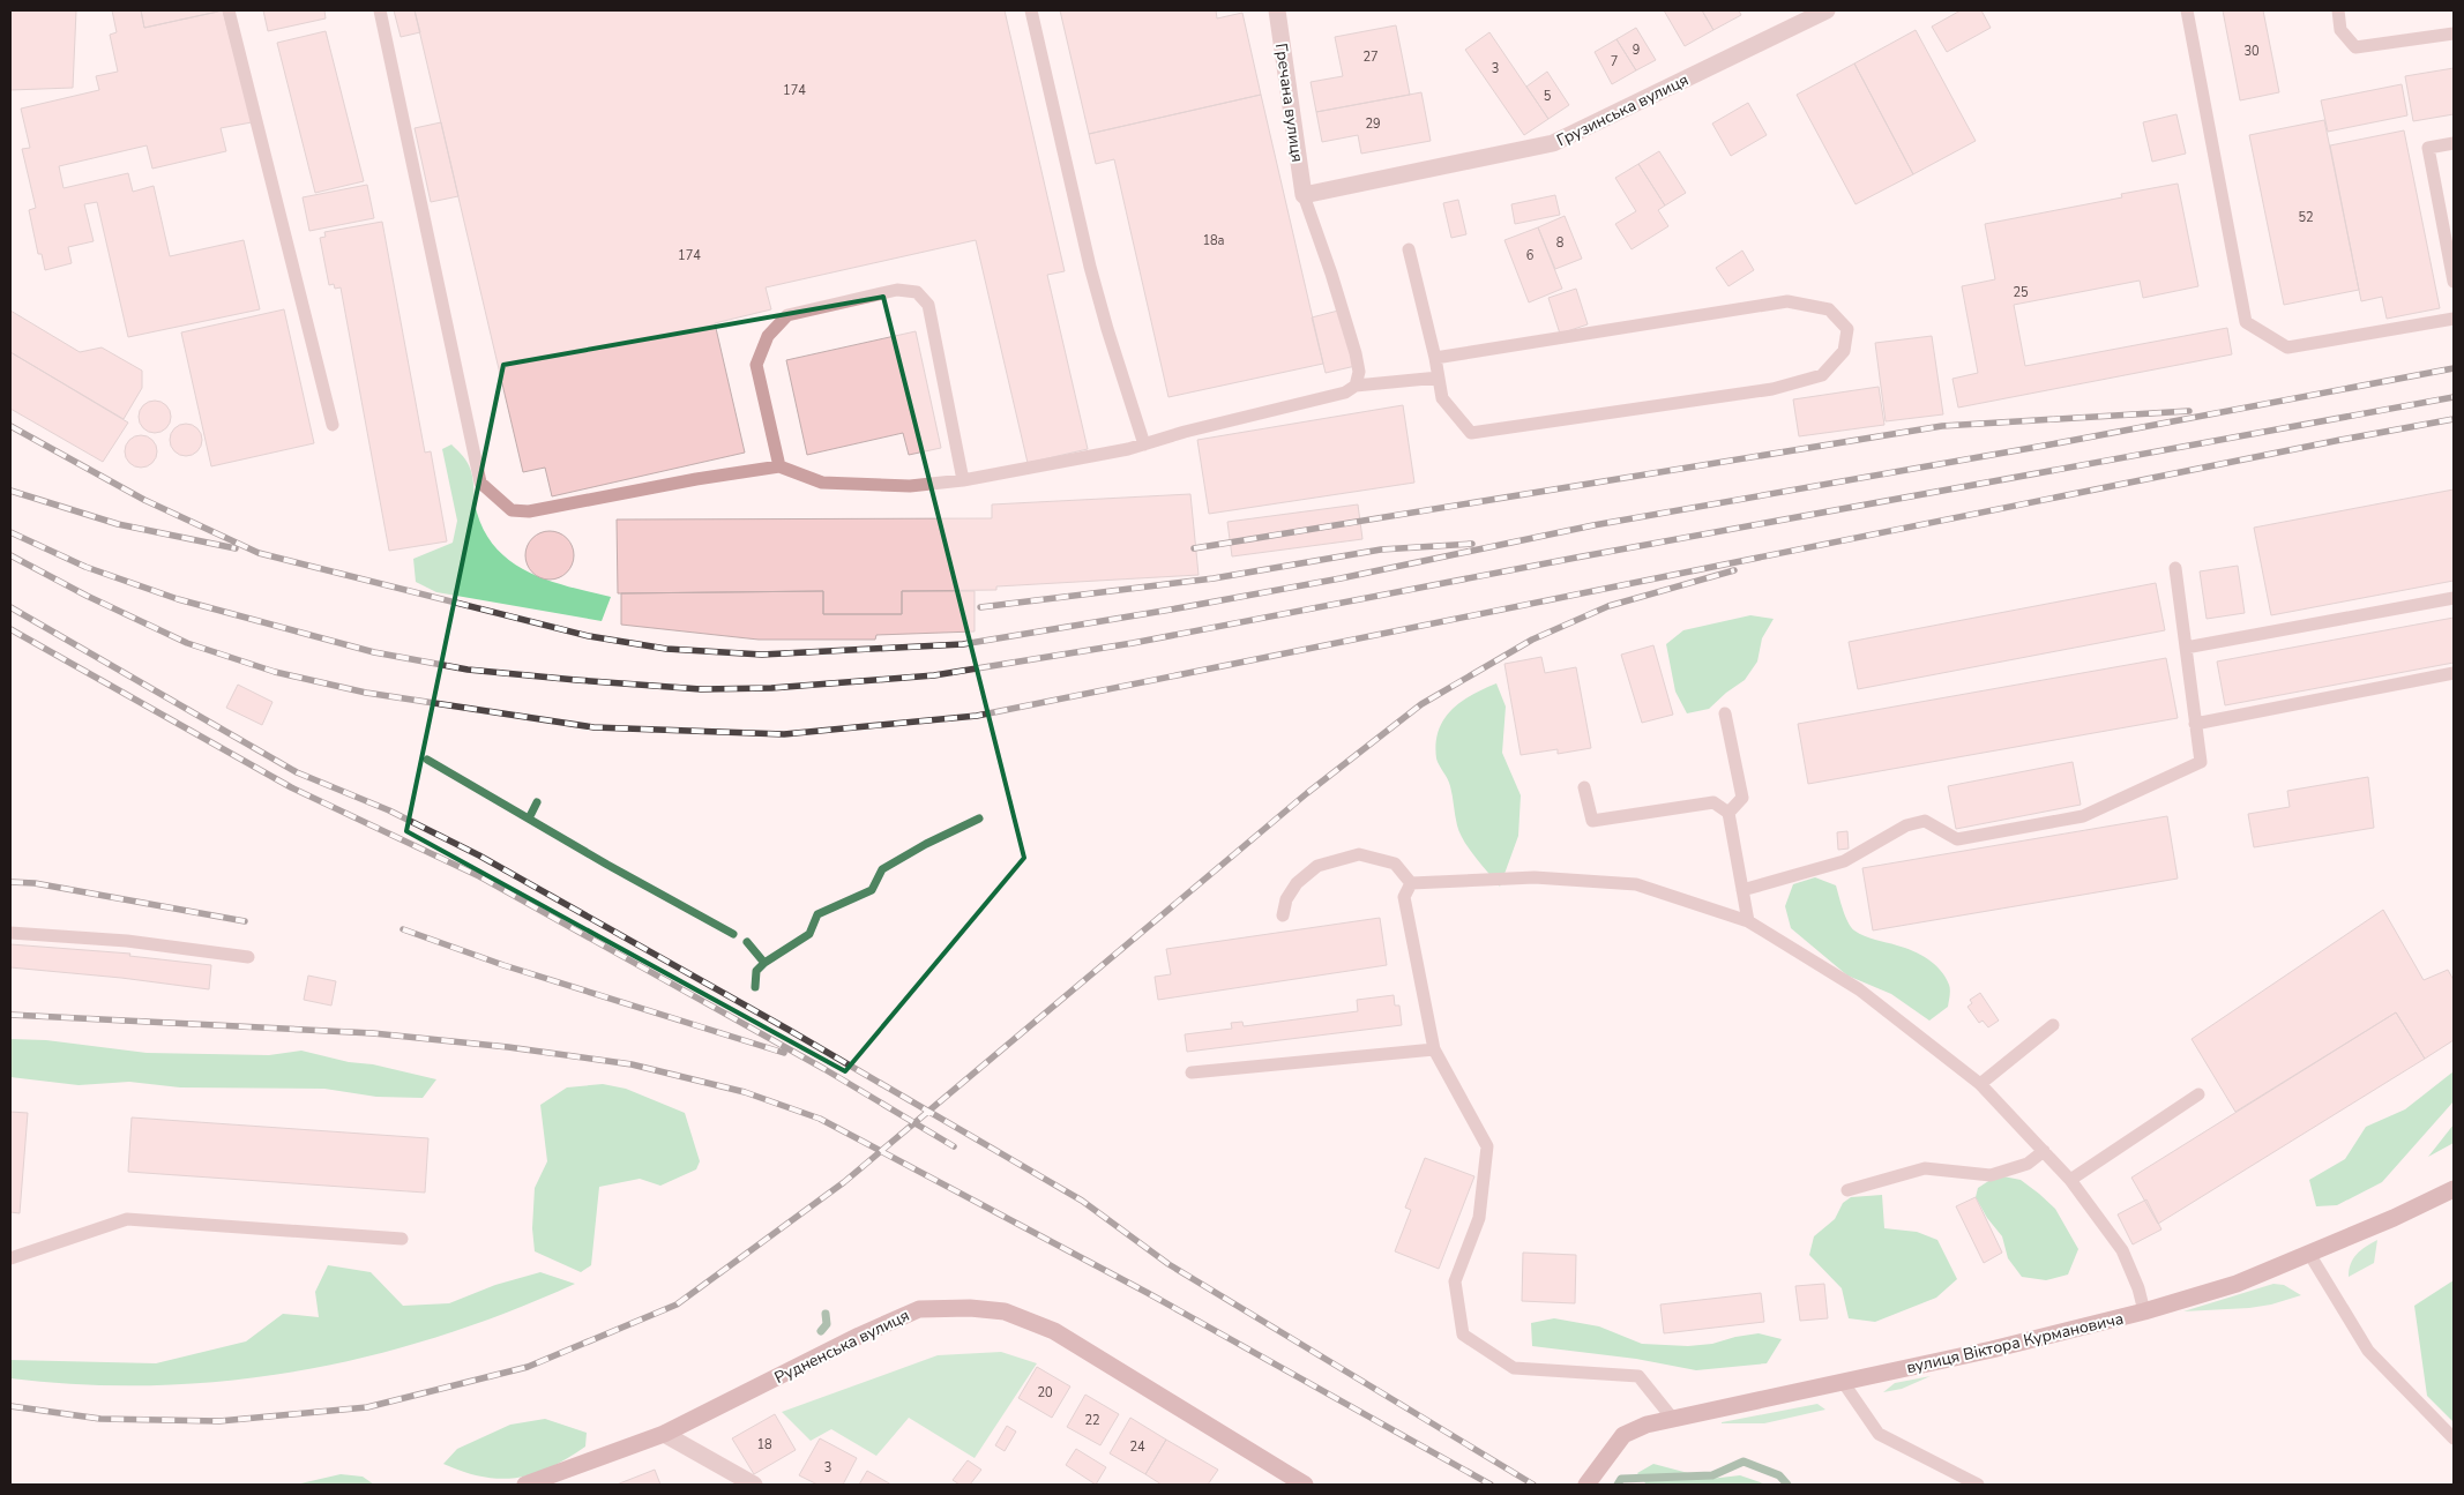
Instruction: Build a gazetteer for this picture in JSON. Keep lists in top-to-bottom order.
{
  "streets": {
    "street": [
      "Гречана вулиця",
      "Грузинська вулиця",
      "вулиця Віктора Курмановича",
      "Рудненська вулиця"
    ]
  },
  "crossings": [
    ["Гречана вулиця", "Грузинська вулиця"]
  ],
  "house_numbers": [
    "9",
    "30",
    "27",
    "7",
    "3",
    "174",
    "5",
    "29",
    "52",
    "18а",
    "8",
    "174",
    "6",
    "25",
    "20",
    "22",
    "18",
    "24",
    "3"
  ]
}
